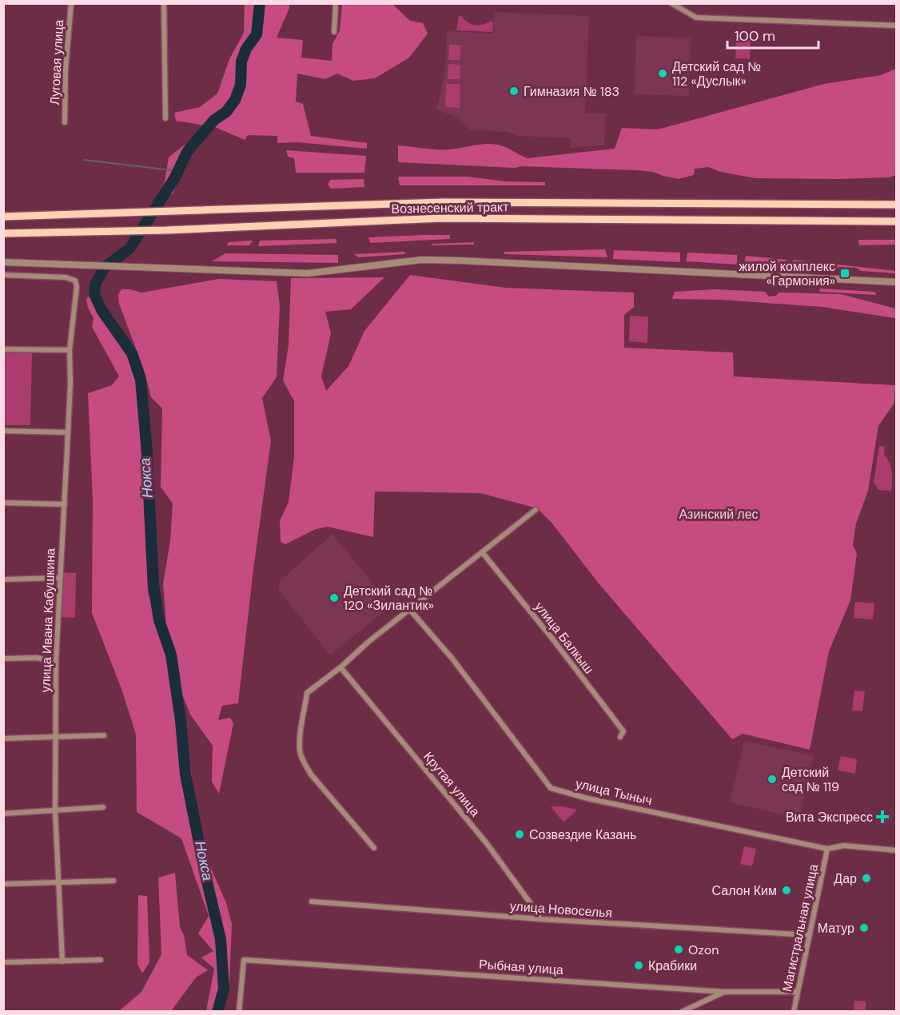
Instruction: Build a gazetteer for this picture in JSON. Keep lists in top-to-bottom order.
{
  "streets": {
    "main road": ["Вознесенский тракт"],
    "street": [
      "Луговая улица",
      "улица Ивана Кабушкина",
      "улица Балкыш",
      "Крутая улица",
      "улица Тыныч",
      "улица Новоселья",
      "Магистральная улица",
      "Рыбная улица"
    ]
  },
  "crossings": [
    ["Крутая улица", "улица Новоселья"],
    ["улица Тыныч", "Магистральная улица"],
    ["улица Новоселья", "Магистральная улица"],
    ["Магистральная улица", "Рыбная улица"]
  ],
  "water": ["Нокса"],
  "parks": ["Азинский лес"],
  "places": {
    "other": [
      "Детский сад № 112 «Дуслык»",
      "Гимназия № 183",
      "Детский сад № 120 «Зилантик»",
      "Детский сад № 119",
      "Созвездие Казань",
      "Дар",
      "Салон Ким",
      "Матур",
      "Ozon",
      "Крабики"
    ],
    "transit": ["жилой комплекс «Гармония»"],
    "health": ["Вита Экспресс"]
  },
  "scale_bar": "100 m"
}
